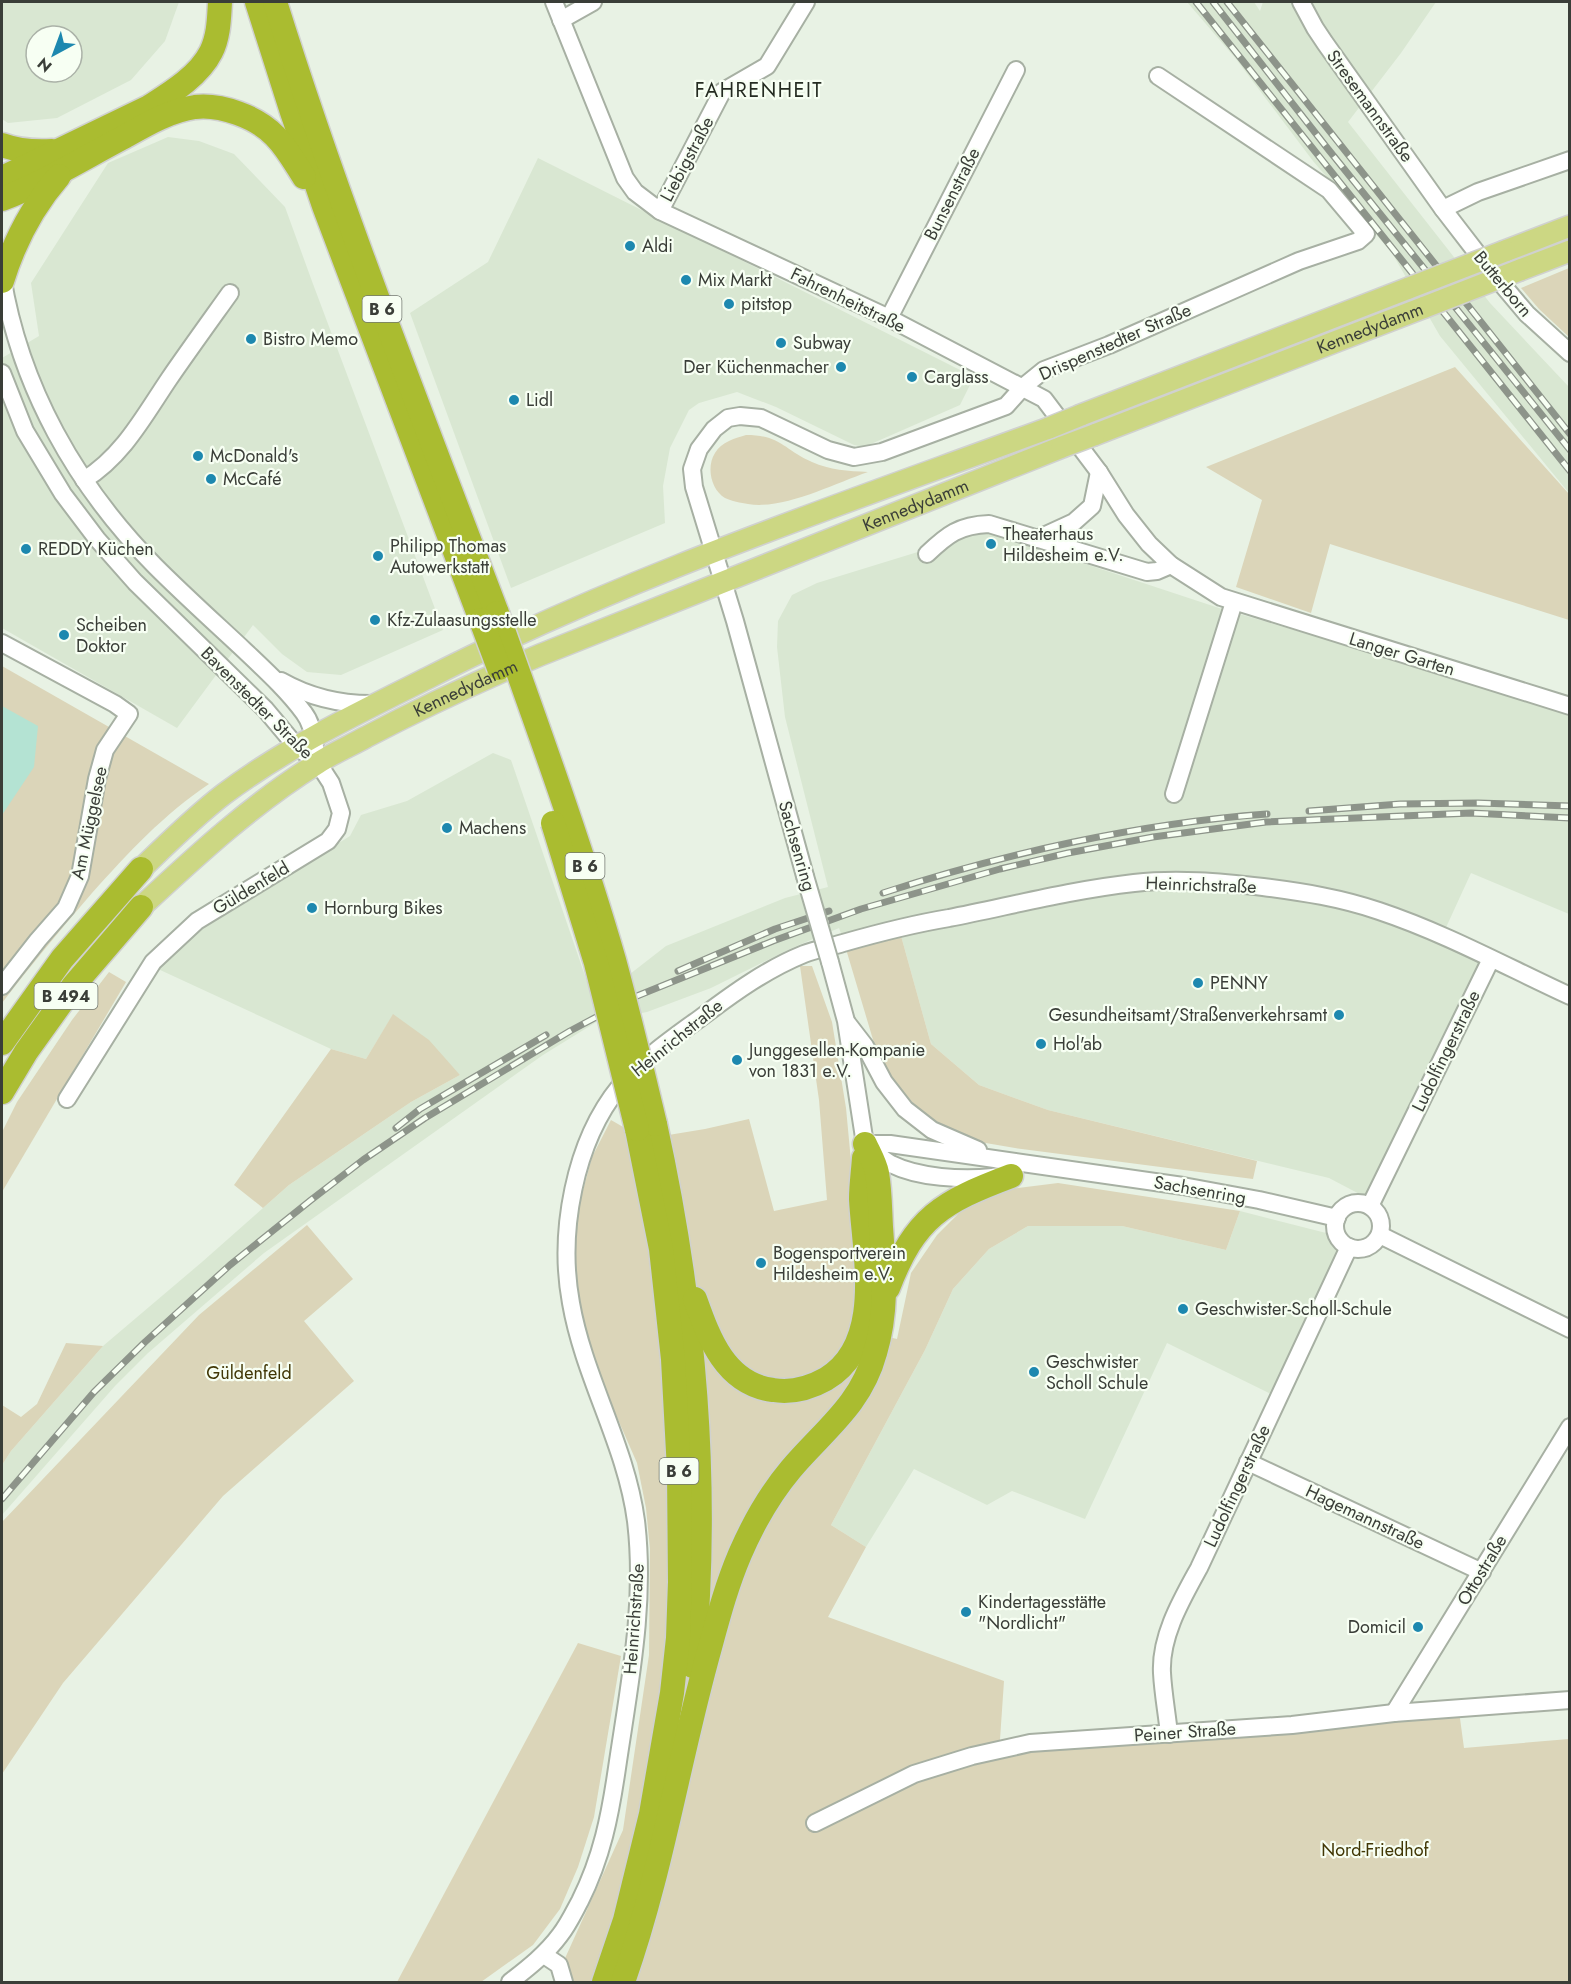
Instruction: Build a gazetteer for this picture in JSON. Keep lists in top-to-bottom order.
{
  "streets": {
    "highway": ["B 6", "B 494"],
    "main road": ["Kennedydamm"],
    "street": [
      "Stresemannstraße",
      "Liebigstraße",
      "Bunsenstraße",
      "Butterborn",
      "Fahrenheitstraße",
      "Drispenstedter Straße",
      "Langer Garten",
      "Bavenstedter Straße",
      "Am Müggelsee",
      "Sachsenring",
      "Heinrichstraße",
      "Güldenfeld",
      "Ludolfingerstraße",
      "Hagemannstraße",
      "Ottostraße",
      "Peiner Straße"
    ]
  },
  "crossings": [
    ["Stresemannstraße", "Butterborn"],
    ["Liebigstraße", "Fahrenheitstraße"],
    ["Bunsenstraße", "Fahrenheitstraße"],
    ["Fahrenheitstraße", "Drispenstedter Straße"],
    ["Fahrenheitstraße", "Langer Garten"],
    ["Kennedydamm", "Drispenstedter Straße"],
    ["Kennedydamm", "Bavenstedter Straße"],
    ["Kennedydamm", "Sachsenring"],
    ["Kennedydamm", "Güldenfeld"],
    ["Kennedydamm", "B 494"],
    ["Drispenstedter Straße", "Langer Garten"],
    ["Drispenstedter Straße", "Sachsenring"],
    ["Bavenstedter Straße", "Güldenfeld"],
    ["Bavenstedter Straße", "B 494"],
    ["Sachsenring", "Ludolfingerstraße"],
    ["Heinrichstraße", "Ludolfingerstraße"],
    ["Ludolfingerstraße", "Hagemannstraße"],
    ["Ludolfingerstraße", "Peiner Straße"],
    ["Hagemannstraße", "Ottostraße"],
    ["Ottostraße", "Peiner Straße"]
  ],
  "districts": ["FAHRENHEIT"],
  "parks": ["Güldenfeld", "Nord-Friedhof"],
  "places": [
    "Aldi",
    "Mix Markt",
    "pitstop",
    "Bistro Memo",
    "Subway",
    "Der Küchenmacher",
    "Carglass",
    "Lidl",
    "McDonald's",
    "McCafé",
    "Theaterhaus Hildesheim e.V.",
    "REDDY Küchen",
    "Philipp Thomas Autowerkstatt",
    "Kfz-Zulaasungsstelle",
    "Scheiben Doktor",
    "Machens",
    "Hornburg Bikes",
    "PENNY",
    "Gesundheitsamt/Straßenverkehrsamt",
    "Hol'ab",
    "Junggesellen-Kompanie von 1831 e.V.",
    "Bogensportverein Hildesheim e.V.",
    "Geschwister-Scholl-Schule",
    "Geschwister Scholl Schule",
    "Kindertagesstätte \"Nordlicht\"",
    "Domicil"
  ],
  "north": "bottom left"
}
